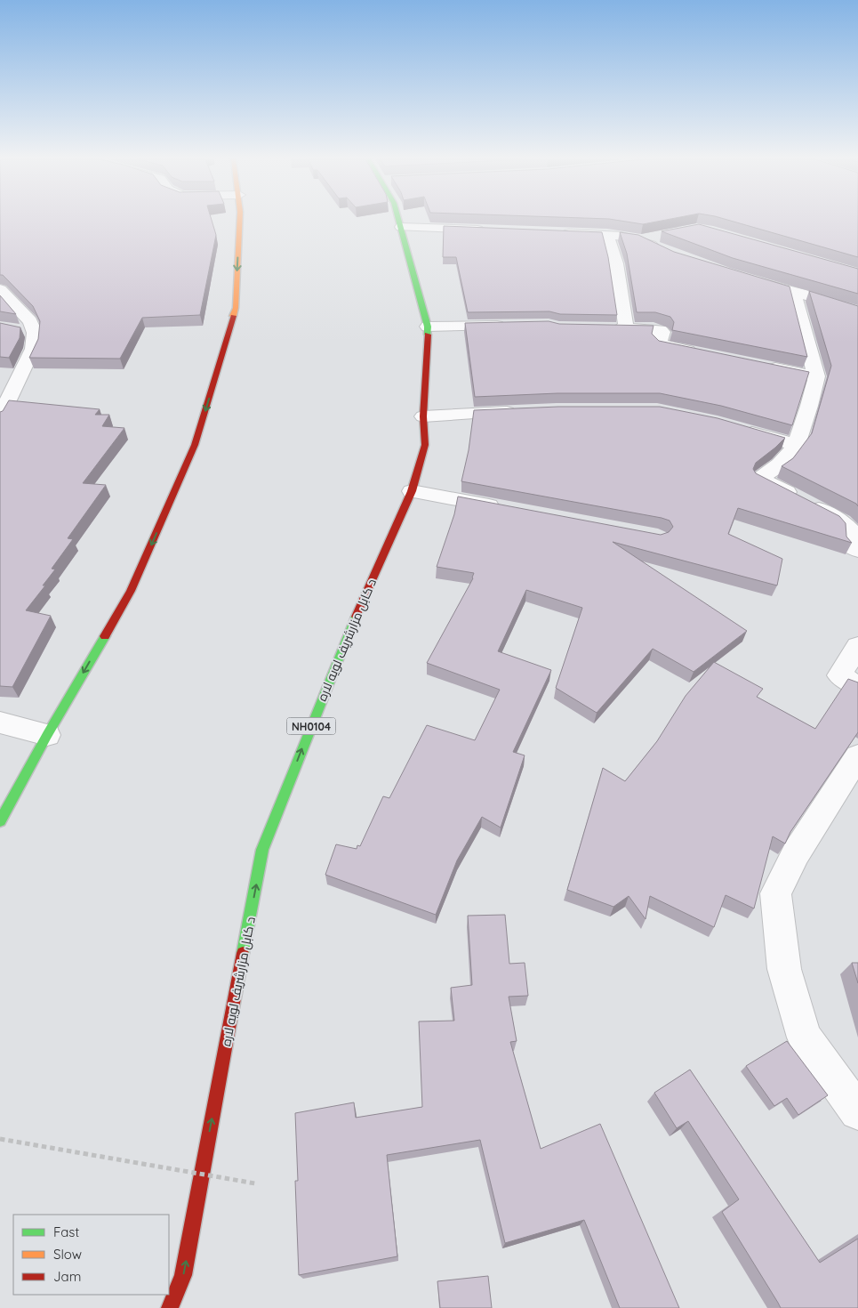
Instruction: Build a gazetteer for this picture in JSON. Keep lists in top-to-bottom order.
{
  "streets": {
    "highway": ["د کابل مزارشریف لویه لاره", "NH0104"]
  },
  "one_way": ["د کابل مزارشریف لویه لاره"],
  "legend": ["Fast", "Slow", "Jam"]
}
